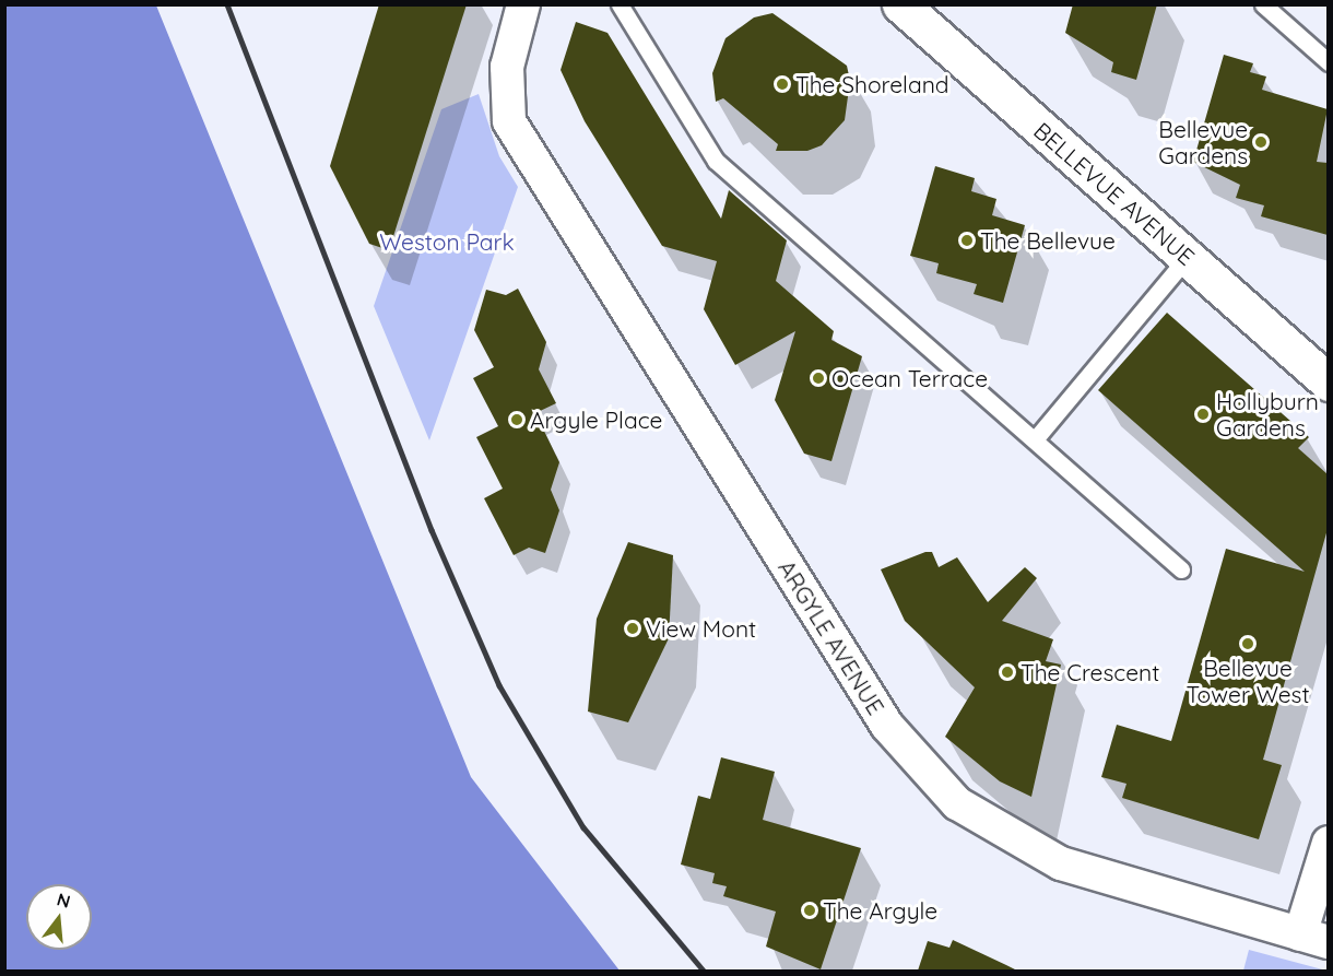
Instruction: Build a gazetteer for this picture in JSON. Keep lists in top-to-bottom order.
{
  "streets": {
    "street": ["BELLEVUE AVENUE", "ARGYLE AVENUE"]
  },
  "parks": ["Weston Park"],
  "places": [
    "The Shoreland",
    "Bellevue Gardens",
    "The Bellevue",
    "Ocean Terrace",
    "Hollyburn Gardens",
    "Argyle Place",
    "View Mont",
    "Bellevue Tower West",
    "The Crescent",
    "The Argyle"
  ],
  "north": "top"
}
